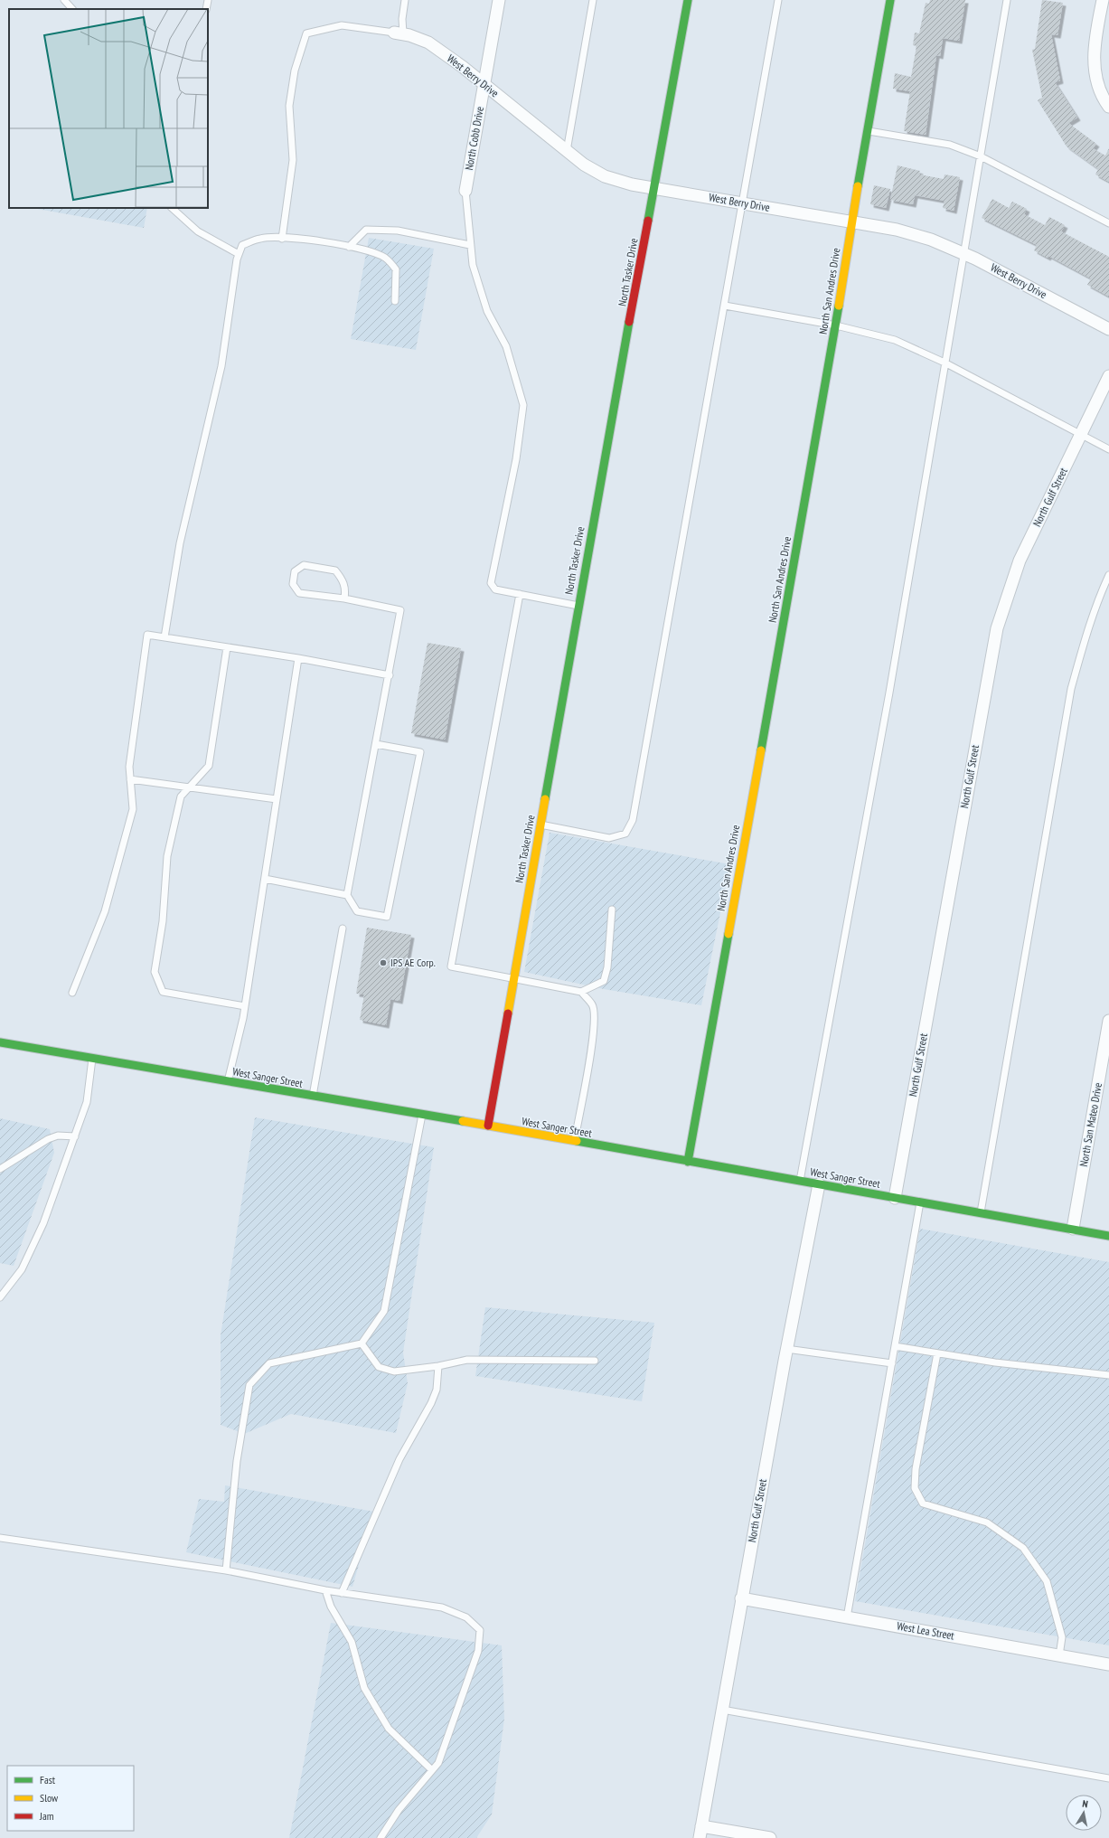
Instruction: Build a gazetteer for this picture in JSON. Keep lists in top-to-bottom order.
{
  "streets": {
    "street": [
      "West Berry Drive",
      "North Cobb Drive",
      "North Tasker Drive",
      "North San Andres Drive",
      "North Gulf Street",
      "West Sanger Street",
      "North San Mateo Drive",
      "West Lea Street"
    ]
  },
  "crossings": [
    ["West Berry Drive", "North Cobb Drive"],
    ["West Berry Drive", "North Tasker Drive"],
    ["West Berry Drive", "North San Andres Drive"],
    ["North Tasker Drive", "West Sanger Street"],
    ["North San Andres Drive", "West Sanger Street"],
    ["North Gulf Street", "West Sanger Street"],
    ["North Gulf Street", "West Lea Street"],
    ["West Sanger Street", "North San Mateo Drive"]
  ],
  "places": ["IPS AE Corp."],
  "legend": ["Fast", "Slow", "Jam"],
  "north": "top"
}
